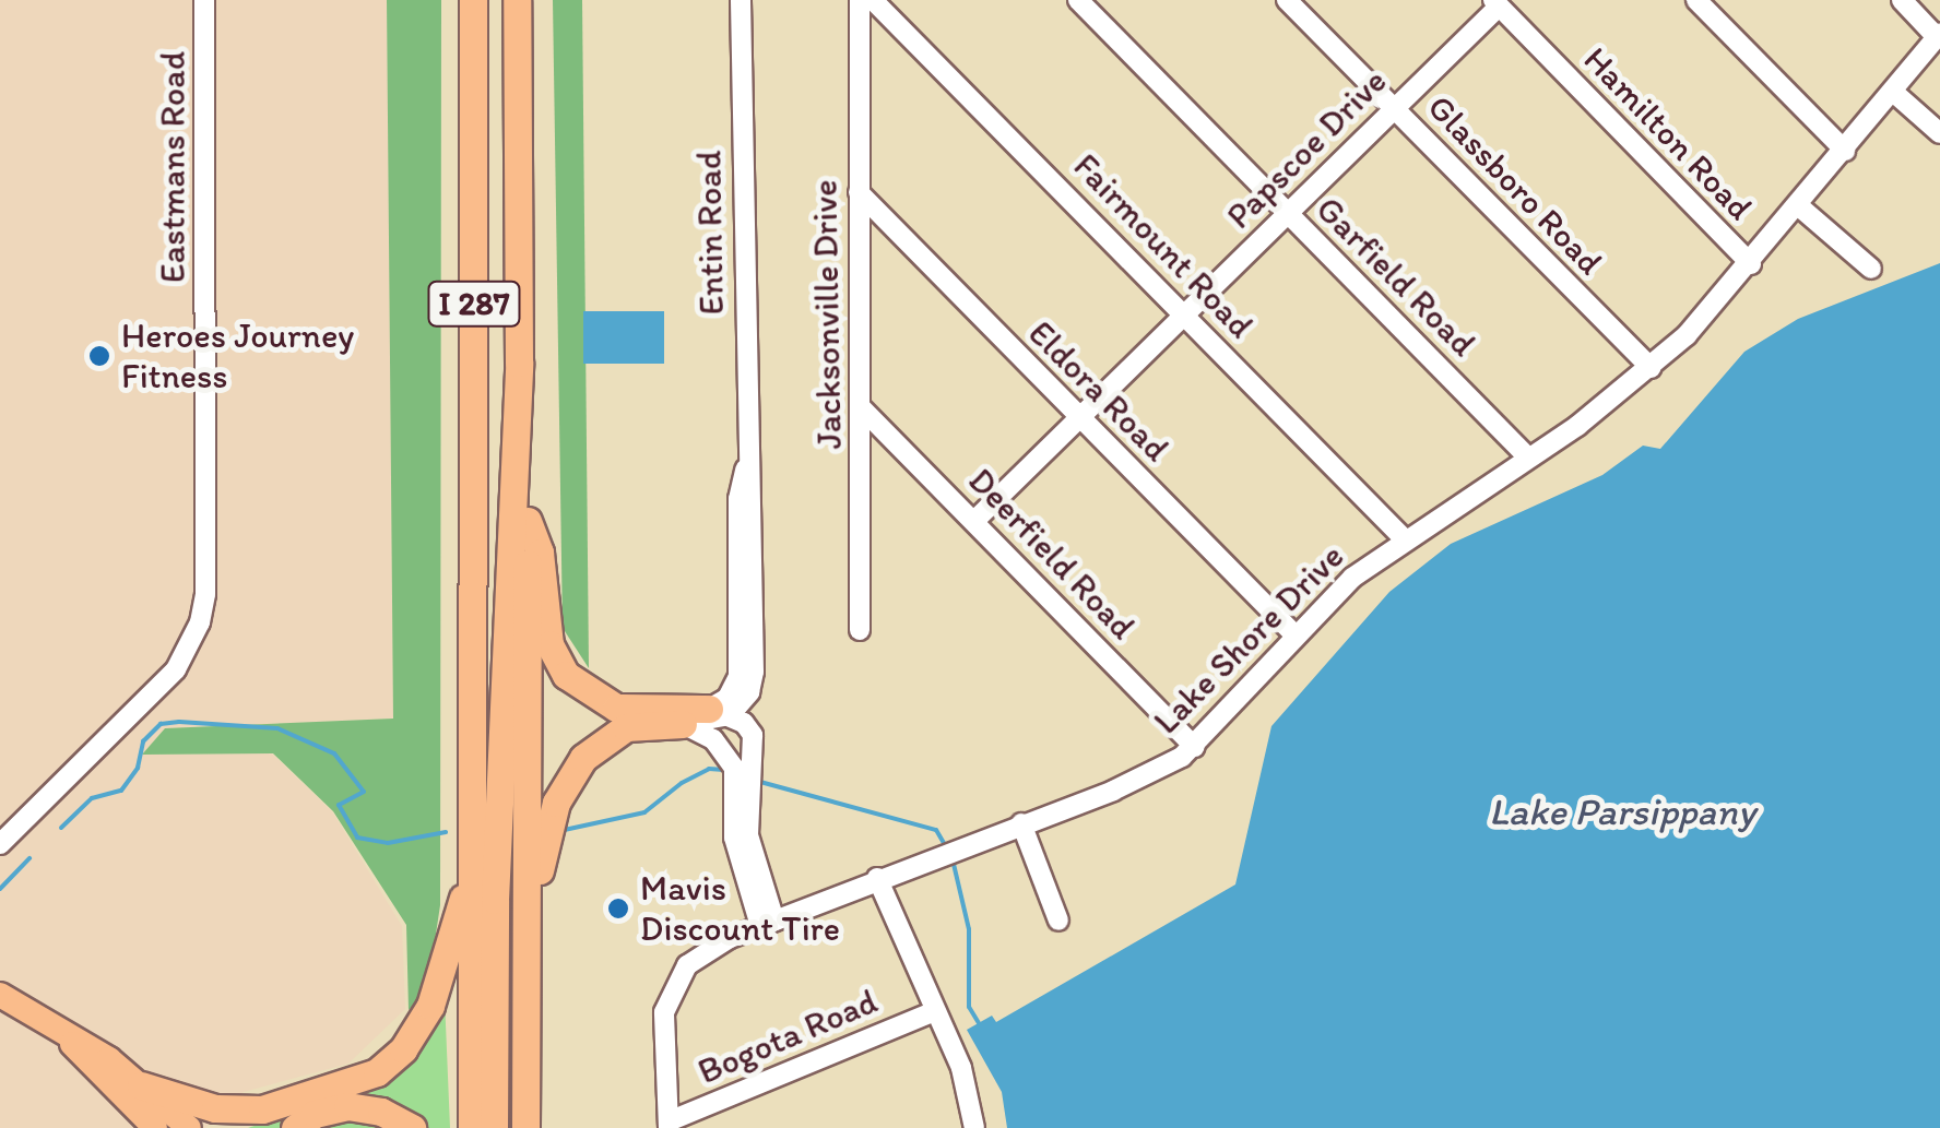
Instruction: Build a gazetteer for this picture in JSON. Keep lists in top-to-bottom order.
{
  "streets": {
    "highway": ["I 287"],
    "street": [
      "Hamilton Road",
      "Papscoe Drive",
      "Eastmans Road",
      "Glassboro Road",
      "Entin Road",
      "Fairmount Road",
      "Garfield Road",
      "Jacksonville Drive",
      "Eldora Road",
      "Deerfield Road",
      "Lake Shore Drive",
      "Bogota Road"
    ]
  },
  "crossings": [
    ["Hamilton Road", "Papscoe Drive"],
    ["Hamilton Road", "Lake Shore Drive"],
    ["Papscoe Drive", "Glassboro Road"],
    ["Papscoe Drive", "Fairmount Road"],
    ["Papscoe Drive", "Garfield Road"],
    ["Papscoe Drive", "Eldora Road"],
    ["Papscoe Drive", "Deerfield Road"],
    ["Glassboro Road", "Lake Shore Drive"],
    ["Fairmount Road", "Lake Shore Drive"],
    ["Garfield Road", "Lake Shore Drive"],
    ["Jacksonville Drive", "Eldora Road"],
    ["Jacksonville Drive", "Deerfield Road"],
    ["Eldora Road", "Lake Shore Drive"],
    ["Deerfield Road", "Lake Shore Drive"],
    ["Lake Shore Drive", "Bogota Road"]
  ],
  "water": ["Lake Parsippany"],
  "places": ["Heroes Journey Fitness", "Mavis Discount Tire"]
}
